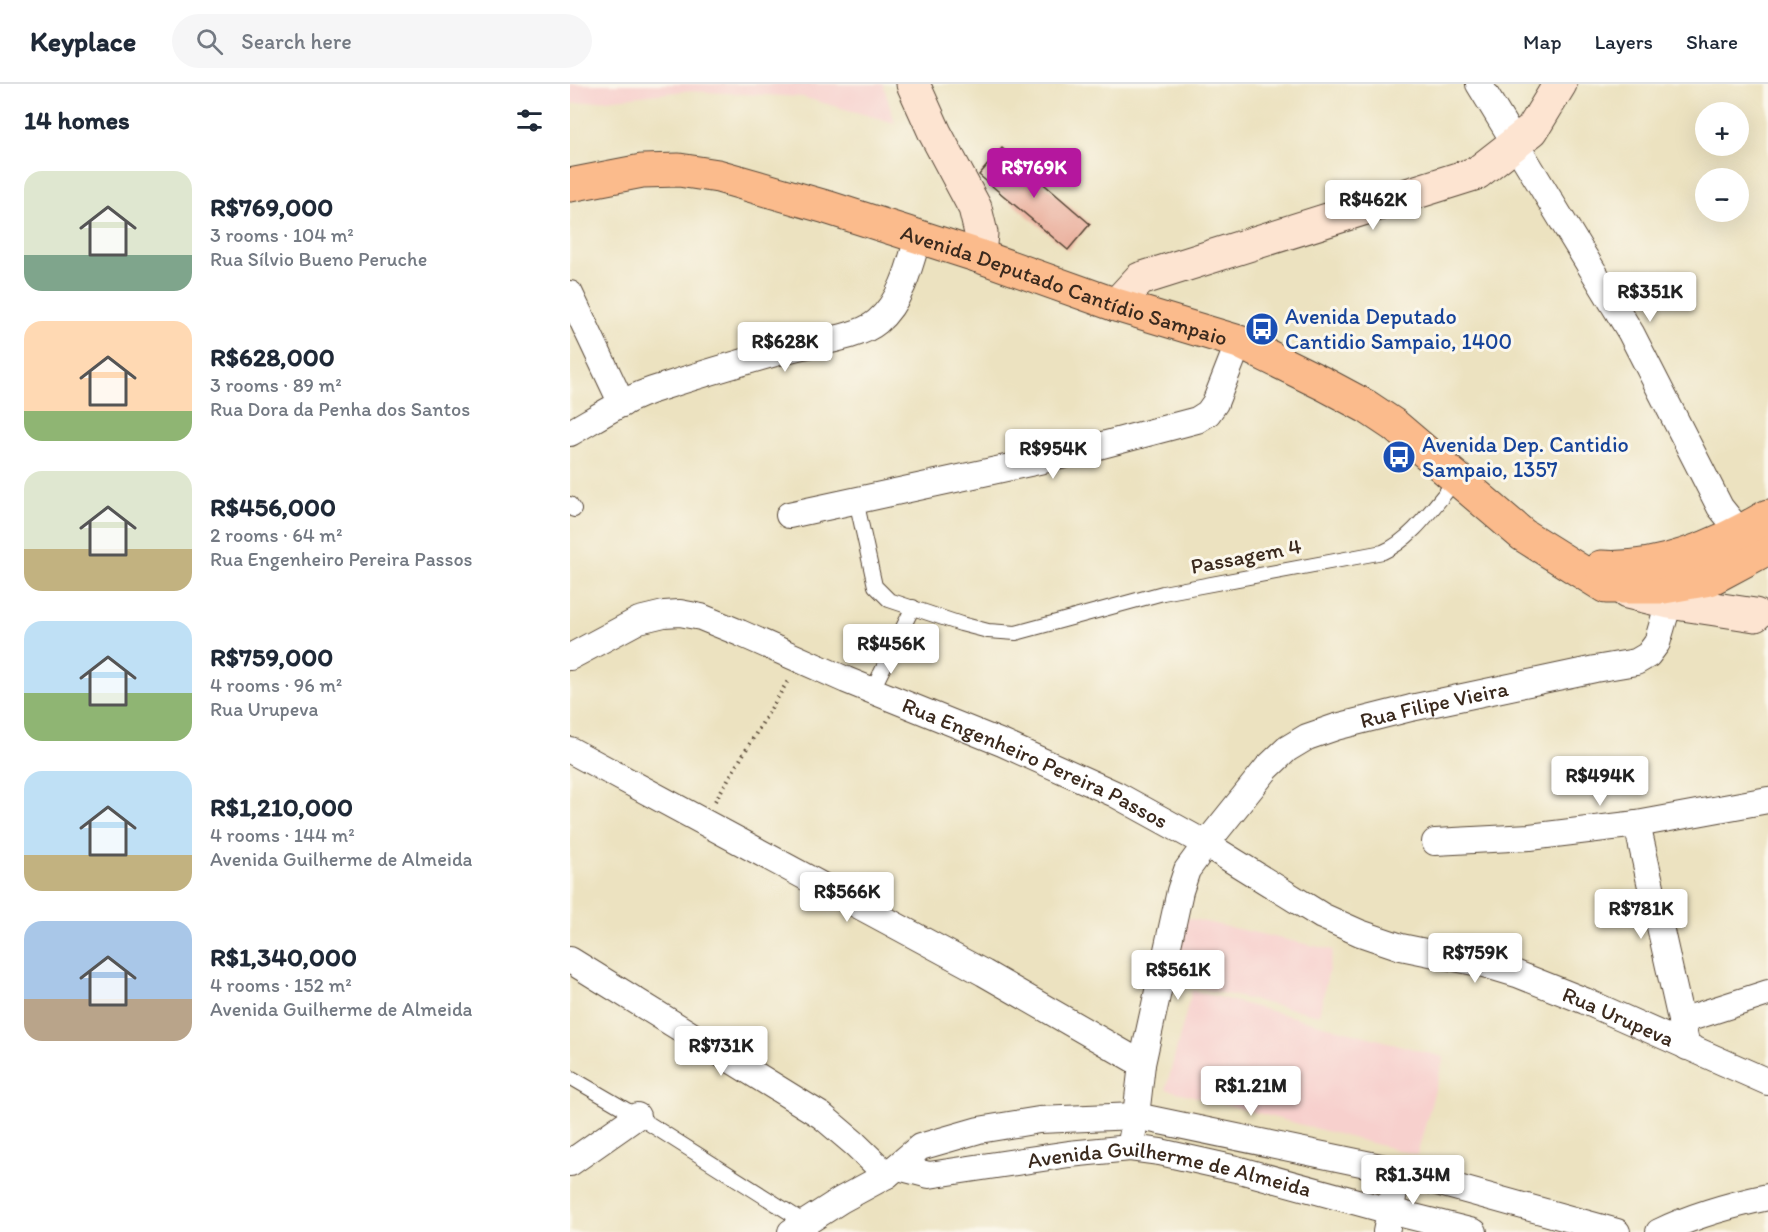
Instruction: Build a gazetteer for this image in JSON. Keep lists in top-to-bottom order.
{
  "streets": {
    "main road": ["Avenida Deputado Cantídio Sampaio"],
    "street": [
      "Rua Filipe Vieira",
      "Rua Engenheiro Pereira Passos",
      "Rua Urupeva",
      "Avenida Guilherme de Almeida"
    ],
    "lane": ["Passagem 4"]
  },
  "crossings": [
    ["Avenida Deputado Cantídio Sampaio", "Passagem 4"],
    ["Rua Filipe Vieira", "Rua Engenheiro Pereira Passos"],
    ["Rua Filipe Vieira", "Rua Urupeva"],
    ["Rua Engenheiro Pereira Passos", "Rua Urupeva"]
  ],
  "places": {
    "bus stop": ["Avenida Deputado Cantidio Sampaio, 1400", "Avenida Dep. Cantidio Sampaio, 1357"]
  },
  "page": {
    "header": "Keyplace",
    "search": "Search here",
    "nav": ["Map", "Layers", "Share"],
    "heading": "14 homes",
    "map_buttons": ["+", "−"],
    "price": [
      "R$769K",
      "R$462K",
      "R$351K",
      "R$628K",
      "R$954K",
      "R$456K",
      "R$494K",
      "R$566K",
      "R$781K",
      "R$759K",
      "R$561K",
      "R$731K",
      "R$1.21M",
      "R$1.34M"
    ],
    "list": [
      {
        "name": "R$769,000",
        "note": "3 rooms · 104 m² · Rua Sílvio Bueno Peruche"
      },
      {
        "name": "R$628,000",
        "note": "3 rooms · 89 m² · Rua Dora da Penha dos Santos"
      },
      {
        "name": "R$456,000",
        "note": "2 rooms · 64 m² · Rua Engenheiro Pereira Passos"
      },
      {
        "name": "R$759,000",
        "note": "4 rooms · 96 m² · Rua Urupeva"
      },
      {
        "name": "R$1,210,000",
        "note": "4 rooms · 144 m² · Avenida Guilherme de Almeida"
      },
      {
        "name": "R$1,340,000",
        "note": "4 rooms · 152 m² · Avenida Guilherme de Almeida"
      }
    ]
  }
}
